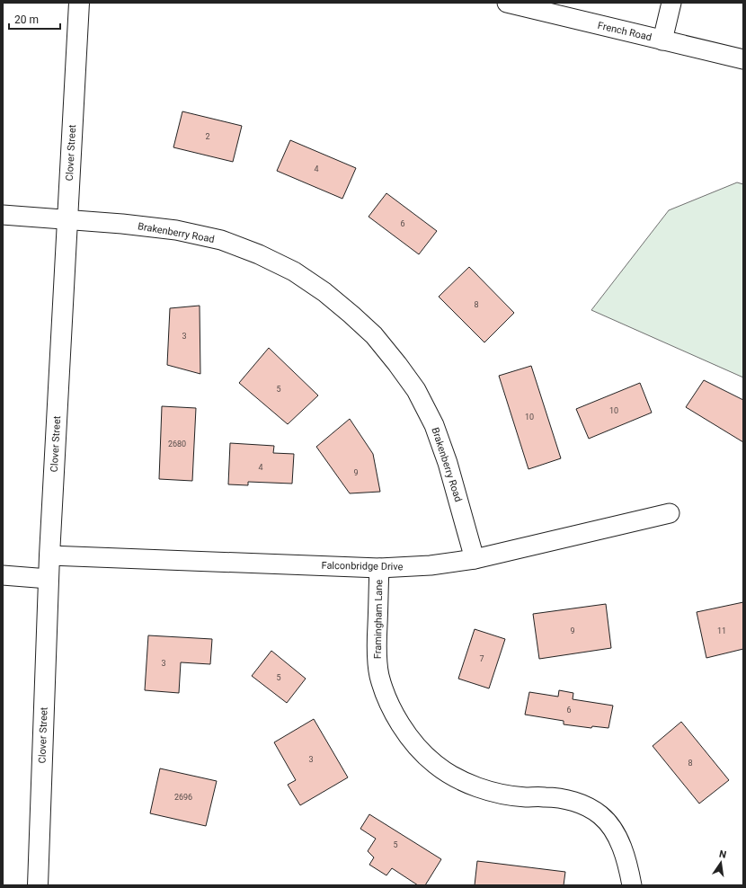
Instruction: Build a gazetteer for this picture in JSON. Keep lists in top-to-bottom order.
{
  "streets": {
    "main road": ["Clover Street"],
    "street": [
      "French Road",
      "Brakenberry Road",
      "Falconbridge Drive",
      "Framingham Lane"
    ]
  },
  "crossings": [
    ["Clover Street", "Brakenberry Road"],
    ["Clover Street", "Falconbridge Drive"],
    ["Brakenberry Road", "Falconbridge Drive"],
    ["Falconbridge Drive", "Framingham Lane"]
  ],
  "house_numbers": [
    "2",
    "4",
    "6",
    "8",
    "3",
    "5",
    "10",
    "10",
    "2680",
    "4",
    "9",
    "9",
    "11",
    "7",
    "3",
    "5",
    "6",
    "3",
    "8",
    "2696",
    "5"
  ],
  "scale_bar": "20 m",
  "north": "top"
}
